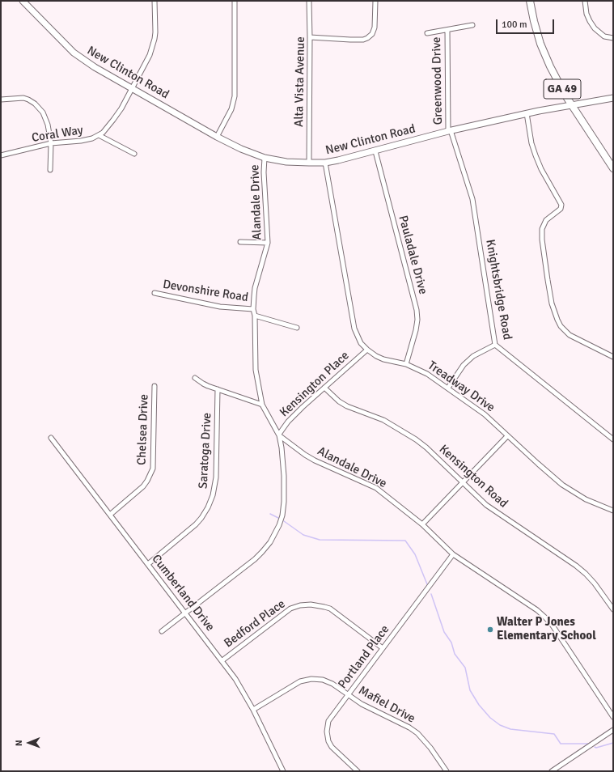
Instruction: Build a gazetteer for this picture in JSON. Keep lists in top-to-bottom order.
{
  "streets": {
    "main road": ["GA 49"],
    "street": [
      "New Clinton Road",
      "Greenwood Drive",
      "Alta Vista Avenue",
      "Coral Way",
      "Alandale Drive",
      "Pauladale Drive",
      "Knightsbridge Road",
      "Devonshire Road",
      "Kensington Place",
      "Treadway Drive",
      "Chelsea Drive",
      "Saratoga Drive",
      "Kensington Road",
      "Cumberland Drive",
      "Bedford Place",
      "Portland Place",
      "Mafiel Drive"
    ]
  },
  "crossings": [
    ["New Clinton Road", "Greenwood Drive"],
    ["New Clinton Road", "Alta Vista Avenue"],
    ["New Clinton Road", "GA 49"],
    ["New Clinton Road", "Coral Way"],
    ["New Clinton Road", "Alandale Drive"],
    ["New Clinton Road", "Pauladale Drive"],
    ["New Clinton Road", "Knightsbridge Road"],
    ["New Clinton Road", "Treadway Drive"],
    ["Greenwood Drive", "Knightsbridge Road"],
    ["Alandale Drive", "Devonshire Road"],
    ["Alandale Drive", "Kensington Place"],
    ["Alandale Drive", "Portland Place"],
    ["Pauladale Drive", "Treadway Drive"],
    ["Kensington Place", "Treadway Drive"],
    ["Kensington Place", "Kensington Road"],
    ["Chelsea Drive", "Cumberland Drive"],
    ["Saratoga Drive", "Cumberland Drive"],
    ["Cumberland Drive", "Bedford Place"],
    ["Cumberland Drive", "Mafiel Drive"],
    ["Bedford Place", "Portland Place"],
    ["Portland Place", "Mafiel Drive"]
  ],
  "places": ["Walter P Jones Elementary School"],
  "scale_bar": "100 m",
  "north": "left"
}
